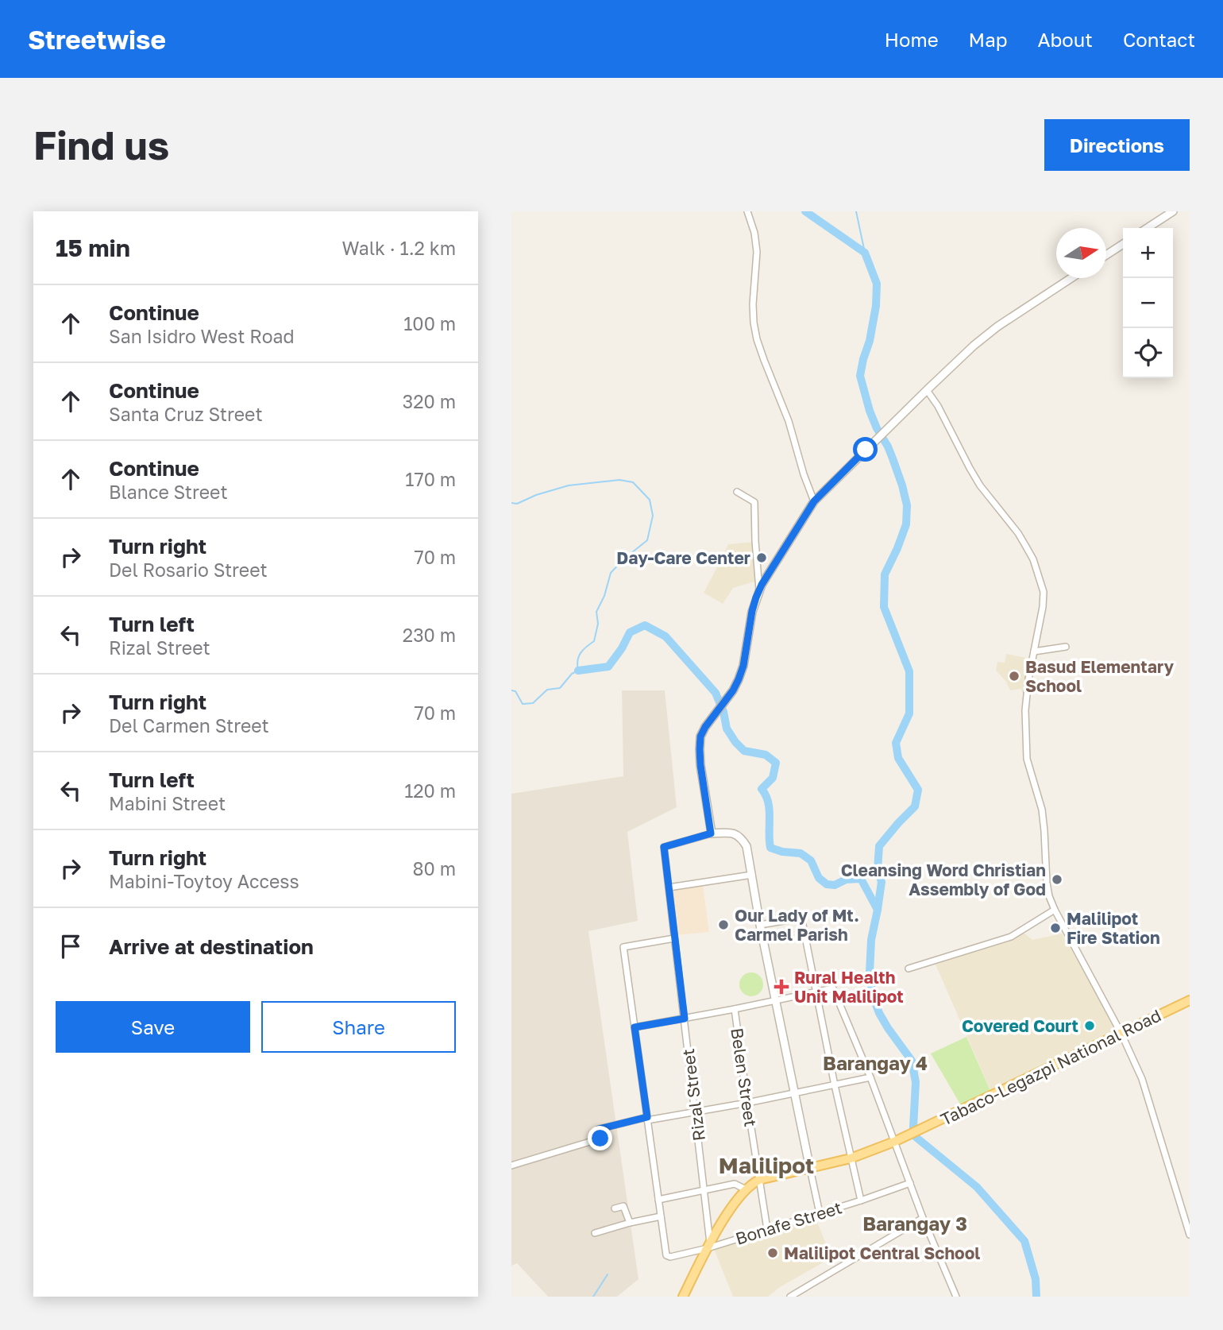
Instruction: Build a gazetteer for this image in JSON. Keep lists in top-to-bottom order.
{
  "streets": {
    "main road": ["Tabaco-Legazpi National Road"],
    "street": ["Belen Street", "Rizal Street", "Bonafe Street"]
  },
  "crossings": [
    ["Tabaco-Legazpi National Road", "Belen Street"],
    ["Belen Street", "Bonafe Street"],
    ["Rizal Street", "Bonafe Street"]
  ],
  "districts": ["Barangay 4", "Malilipot", "Barangay 3"],
  "places": {
    "other": [
      "Day-Care Center",
      "Basud Elementary School",
      "Cleansing Word Christian Assembly of God",
      "Our Lady of Mt. Carmel Parish",
      "Malilipot Fire Station",
      "Covered Court",
      "Malilipot Central School"
    ],
    "health": ["Rural Health Unit Malilipot"]
  },
  "north": "right",
  "page": {
    "header": "Streetwise",
    "nav": [
      "Home",
      "Map",
      "About",
      "Contact"
    ],
    "buttons": [
      "Directions",
      ["Save", "Share"]
    ],
    "title": "Find us",
    "heading": ["15 min", "Walk · 1.2 km"],
    "map_buttons": ["+", "−"],
    "list": [
      ["Continue", "San Isidro West Road", "100 m"],
      ["Continue", "Santa Cruz Street", "320 m"],
      ["Continue", "Blance Street", "170 m"],
      ["Turn right", "Del Rosario Street", "70 m"],
      ["Turn left", "Rizal Street", "230 m"],
      ["Turn right", "Del Carmen Street", "70 m"],
      ["Turn left", "Mabini Street", "120 m"],
      ["Turn right", "Mabini-Toytoy Access", "80 m"],
      "Arrive at destination"
    ]
  }
}
